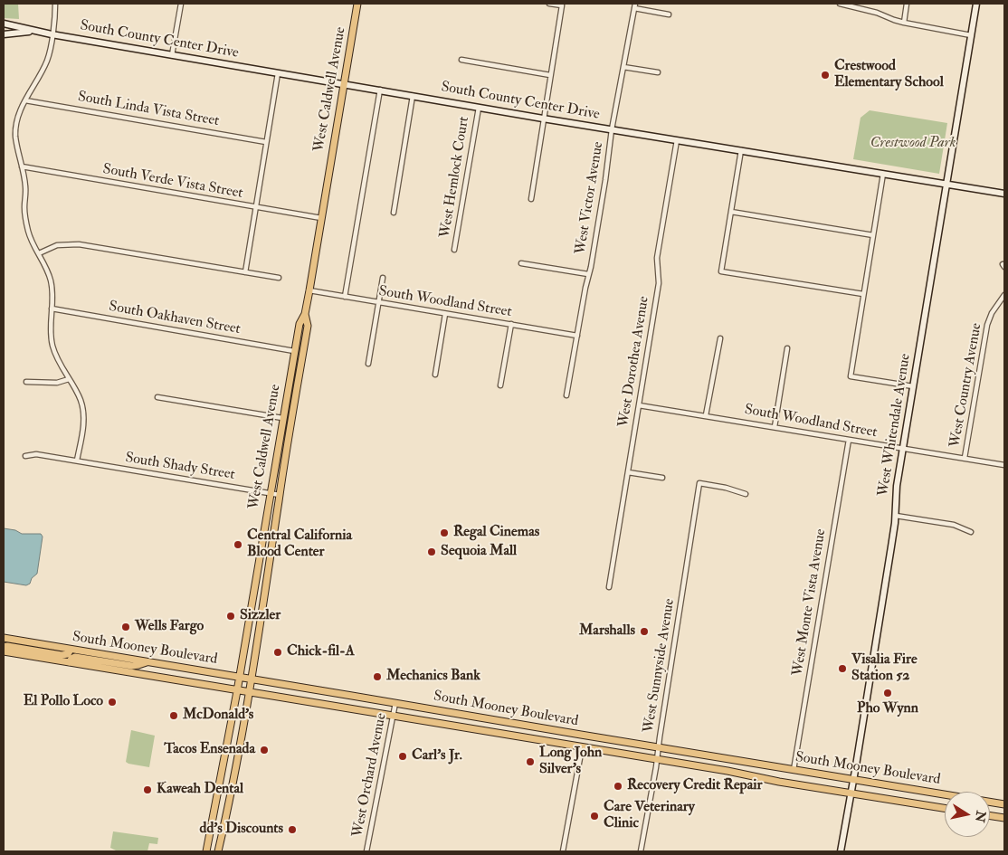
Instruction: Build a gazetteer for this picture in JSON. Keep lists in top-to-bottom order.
{
  "streets": {
    "main road": ["West Caldwell Avenue", "South Mooney Boulevard"],
    "street": [
      "South County Center Drive",
      "South Linda Vista Street",
      "West Hemlock Court",
      "South Verde Vista Street",
      "West Victor Avenue",
      "South Woodland Street",
      "South Oakhaven Street",
      "West Dorothea Avenue",
      "West Country Avenue",
      "West Whitendale Avenue",
      "South Shady Street",
      "West Monte Vista Avenue",
      "West Sunnyside Avenue",
      "West Orchard Avenue"
    ]
  },
  "crossings": [
    ["South County Center Drive", "West Caldwell Avenue"],
    ["South County Center Drive", "West Hemlock Court"],
    ["South County Center Drive", "West Victor Avenue"],
    ["South County Center Drive", "West Dorothea Avenue"],
    ["South County Center Drive", "West Whitendale Avenue"],
    ["West Caldwell Avenue", "South Verde Vista Street"],
    ["West Caldwell Avenue", "South Woodland Street"],
    ["West Caldwell Avenue", "South Oakhaven Street"],
    ["West Caldwell Avenue", "South Shady Street"],
    ["West Caldwell Avenue", "South Mooney Boulevard"],
    ["West Victor Avenue", "South Woodland Street"],
    ["South Woodland Street", "West Dorothea Avenue"],
    ["South Woodland Street", "West Country Avenue"],
    ["South Woodland Street", "West Whitendale Avenue"],
    ["South Woodland Street", "West Monte Vista Avenue"],
    ["West Whitendale Avenue", "South Mooney Boulevard"],
    ["West Monte Vista Avenue", "South Mooney Boulevard"],
    ["South Mooney Boulevard", "West Sunnyside Avenue"],
    ["South Mooney Boulevard", "West Orchard Avenue"]
  ],
  "parks": ["Crestwood Park"],
  "places": [
    "Crestwood Elementary School",
    "Regal Cinemas",
    "Central California Blood Center",
    "Sequoia Mall",
    "Sizzler",
    "Wells Fargo",
    "Marshalls",
    "Chick-fil-A",
    "Visalia Fire Station 52",
    "Mechanics Bank",
    "Pho Wynn",
    "El Pollo Loco",
    "McDonald's",
    "Tacos Ensenada",
    "Carl's Jr.",
    "Long John Silver's",
    "Recovery Credit Repair",
    "Kaweah Dental",
    "Care Veterinary Clinic",
    "dd's Discounts"
  ],
  "north": "right"
}
